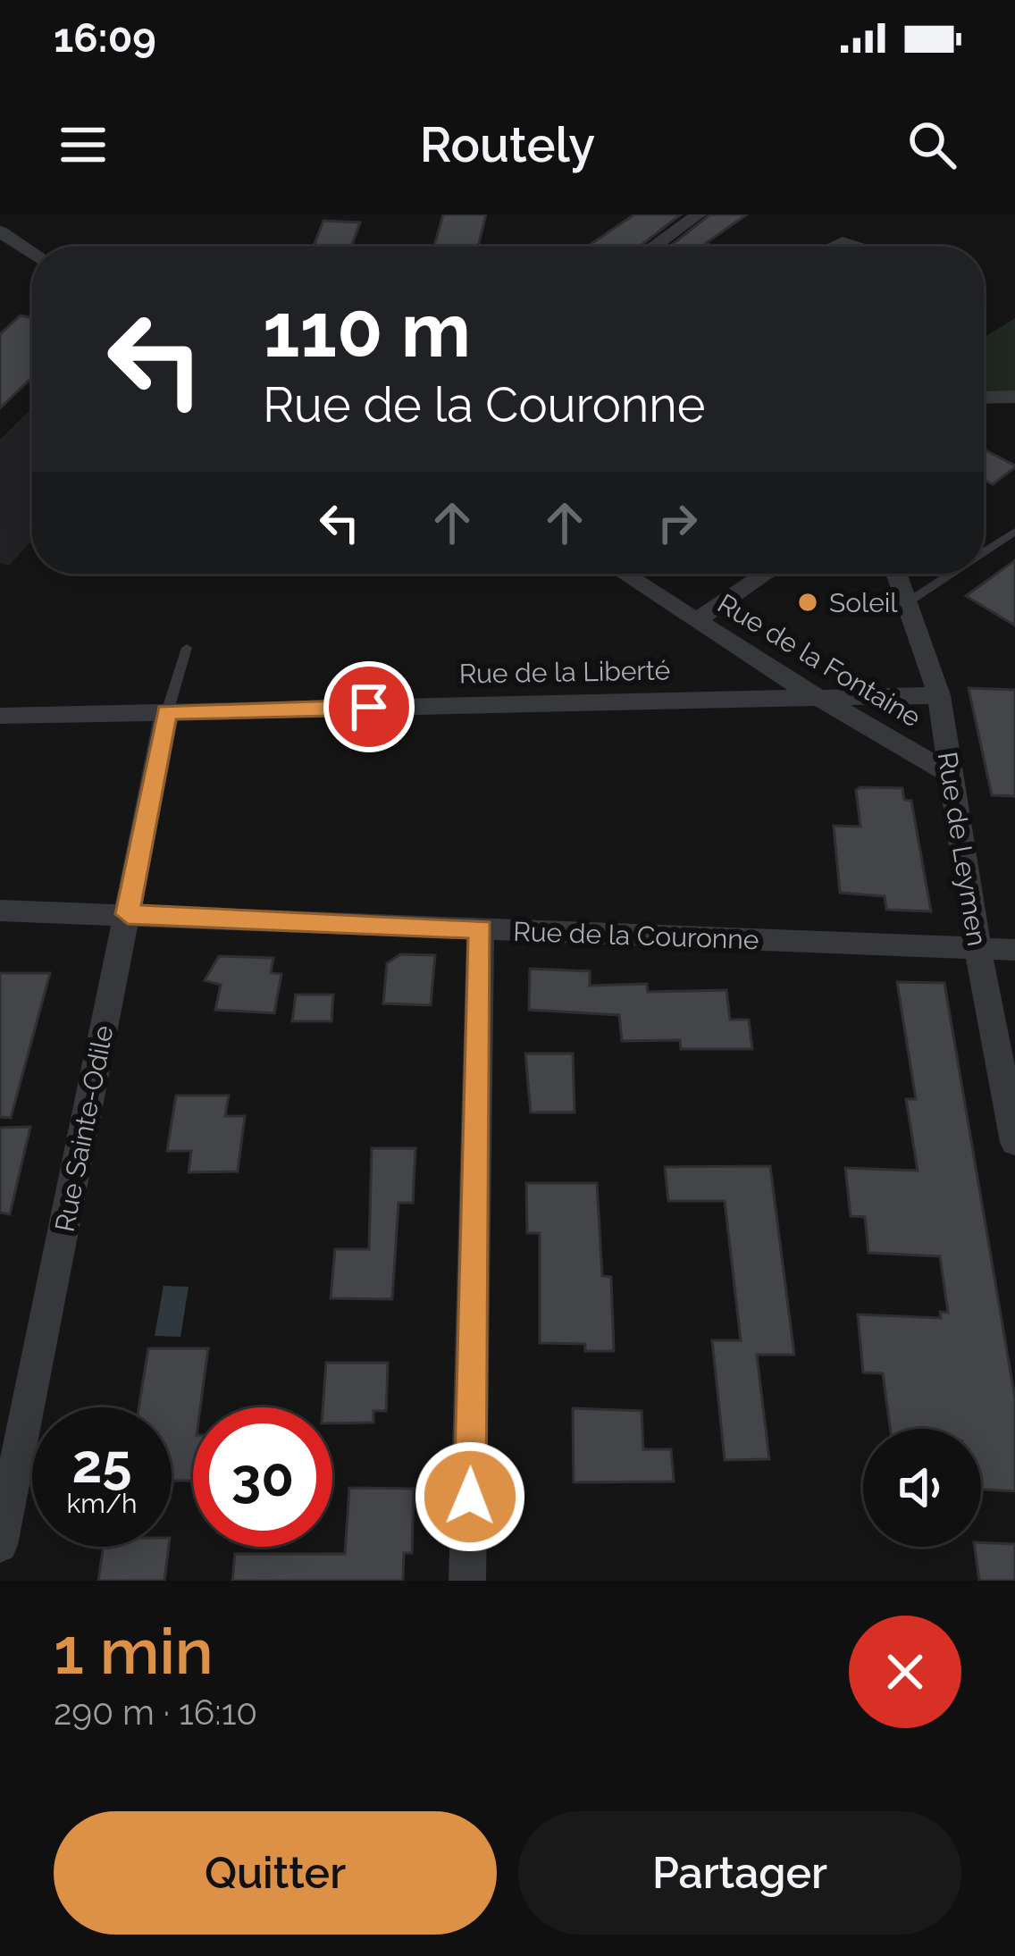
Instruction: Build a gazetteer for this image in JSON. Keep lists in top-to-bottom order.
{
  "streets": {
    "street": [
      "Rue de la Fontaine",
      "Rue de la Liberté",
      "Rue de Leymen",
      "Rue de la Couronne",
      "Rue Sainte-Odile"
    ]
  },
  "crossings": [
    ["Rue de la Fontaine", "Rue de la Liberté"],
    ["Rue de la Fontaine", "Rue de Leymen"],
    ["Rue de la Liberté", "Rue de Leymen"],
    ["Rue de la Liberté", "Rue Sainte-Odile"],
    ["Rue de Leymen", "Rue de la Couronne"],
    ["Rue de la Couronne", "Rue Sainte-Odile"]
  ],
  "places": ["Soleil"],
  "page": {
    "status": "16:09",
    "header": "Routely",
    "turn": ["110 m", "Rue de la Couronne"],
    "speed": "25 km/h",
    "limit": "30",
    "heading": ["1 min", "290 m · 16:10"],
    "buttons": ["Quitter", "Partager"]
  }
}
